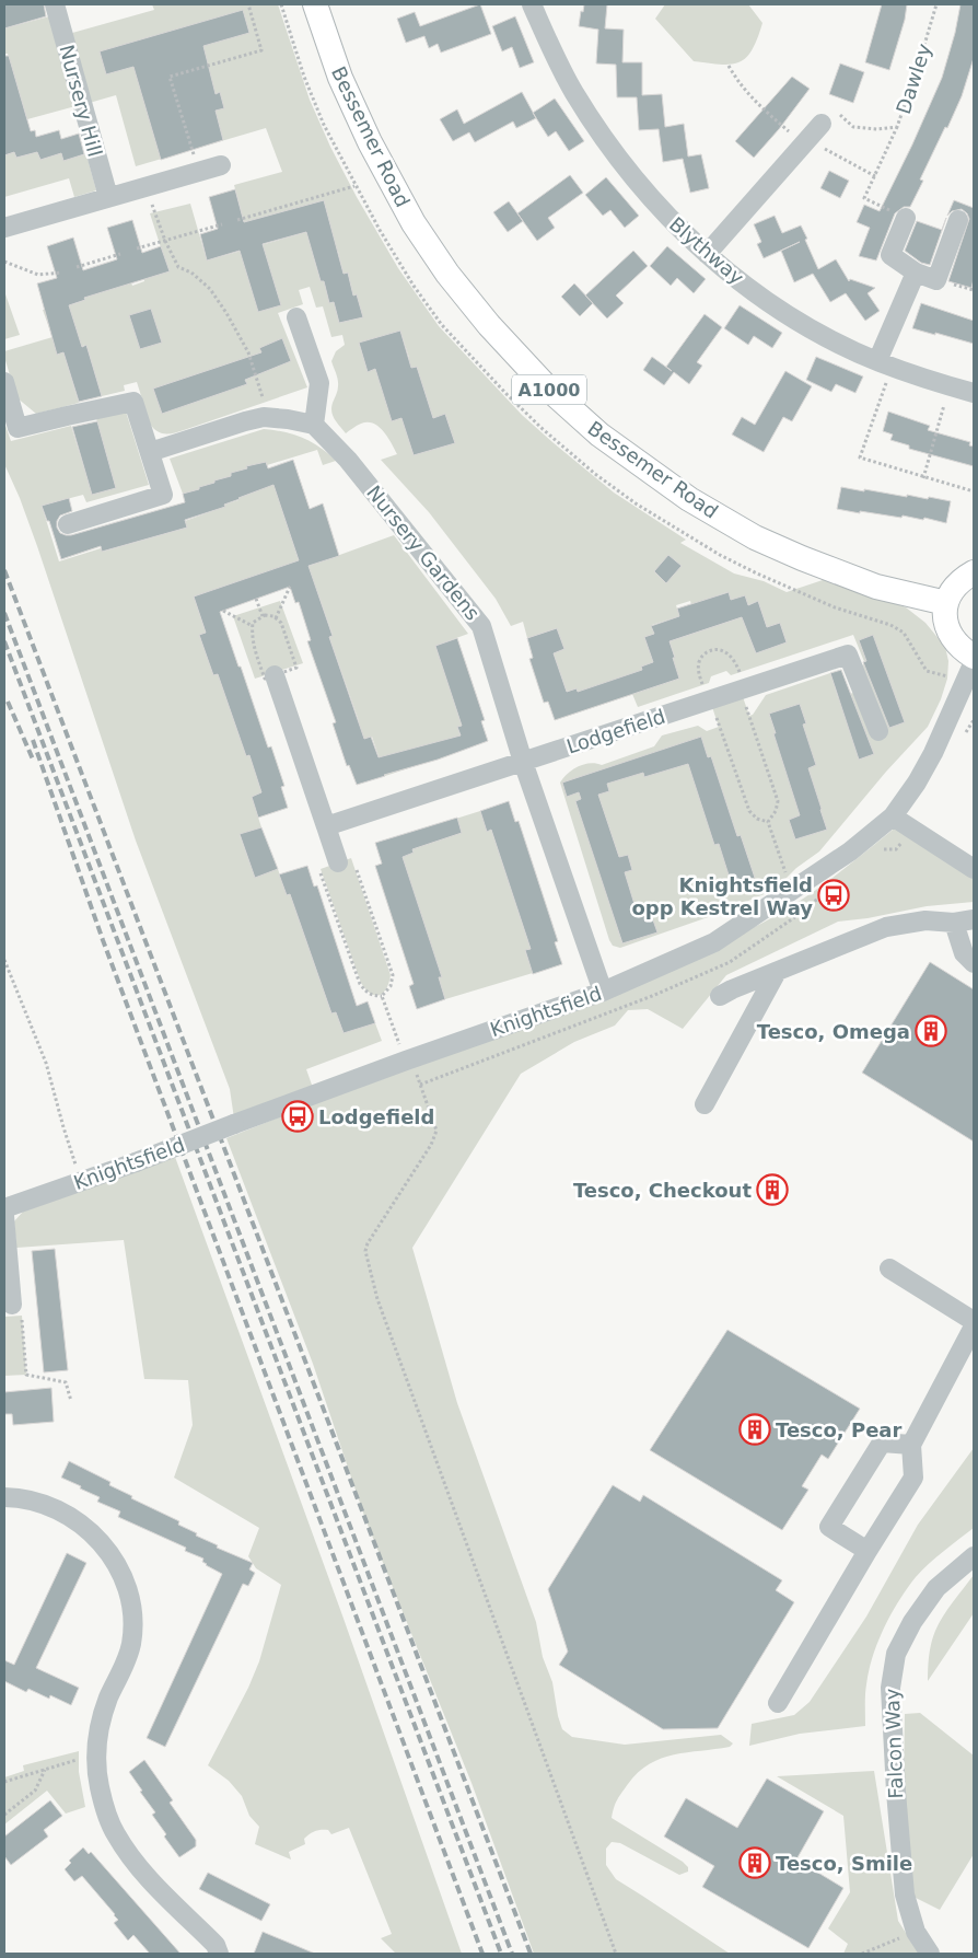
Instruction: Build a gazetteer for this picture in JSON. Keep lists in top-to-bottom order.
{
  "streets": {
    "main road": ["Bessemer Road", "A1000"],
    "street": [
      "Nursery Hill",
      "Blythway",
      "Nursery Gardens",
      "Lodgefield",
      "Knightsfield",
      "Falcon Way"
    ],
    "path": ["Dawley"]
  },
  "crossings": [
    ["Nursery Gardens", "Lodgefield"]
  ],
  "places": {
    "bus stop": ["Knightsfield opp Kestrel Way", "Lodgefield"],
    "building": [
      "Tesco, Omega",
      "Tesco, Checkout",
      "Tesco, Pear",
      "Tesco, Smile"
    ]
  }
}
